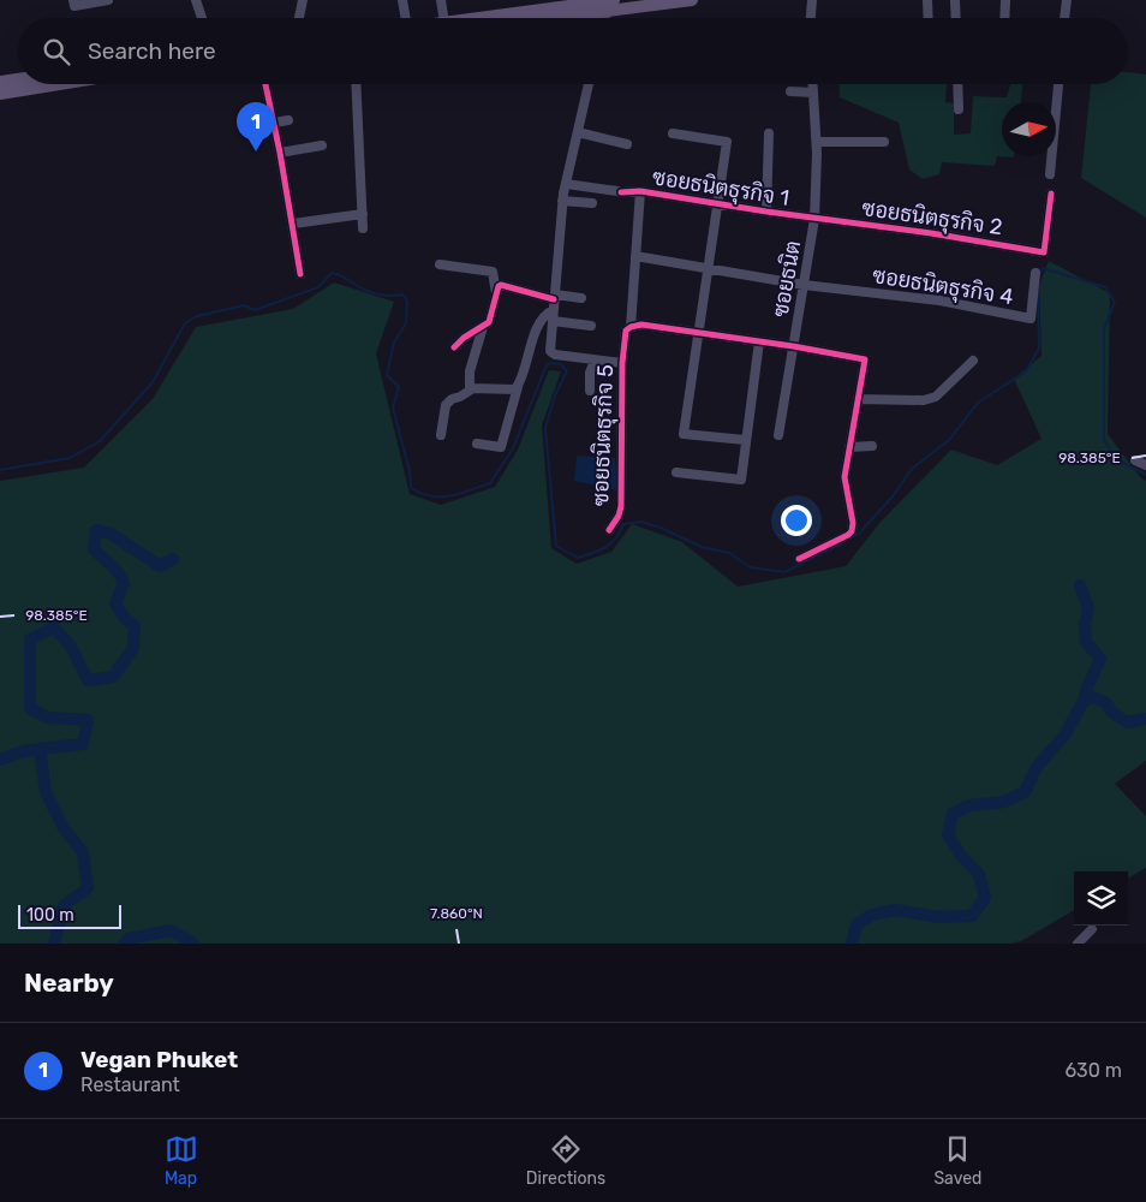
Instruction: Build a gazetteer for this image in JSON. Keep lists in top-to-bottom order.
{
  "streets": {
    "street": [
      "ซอยธนิตธุรกิจ 1",
      "ซอยธนิตธุรกิจ 2",
      "ซอยธนิต",
      "ซอยธนิตธุรกิจ 4",
      "ซอยธนิตธุรกิจ 5"
    ]
  },
  "crossings": [
    ["ซอยธนิตธุรกิจ 1", "ซอยธนิตธุรกิจ 2"],
    ["ซอยธนิตธุรกิจ 1", "ซอยธนิต"],
    ["ซอยธนิตธุรกิจ 1", "ซอยธนิตธุรกิจ 5"],
    ["ซอยธนิตธุรกิจ 2", "ซอยธนิต"],
    ["ซอยธนิต", "ซอยธนิตธุรกิจ 4"]
  ],
  "scale_bar": "100 m",
  "north": "right",
  "page": {
    "search": "Search here",
    "pins": "1",
    "scale": "100 m",
    "heading": "Nearby",
    "list": [
      {
        "mark": "1",
        "name": "Vegan Phuket",
        "note": "Restaurant",
        "value": "630 m"
      }
    ],
    "nav": ["Map", "Directions", "Saved"]
  },
  "coordinates": ["98.385°E", "7.860°N"]
}
